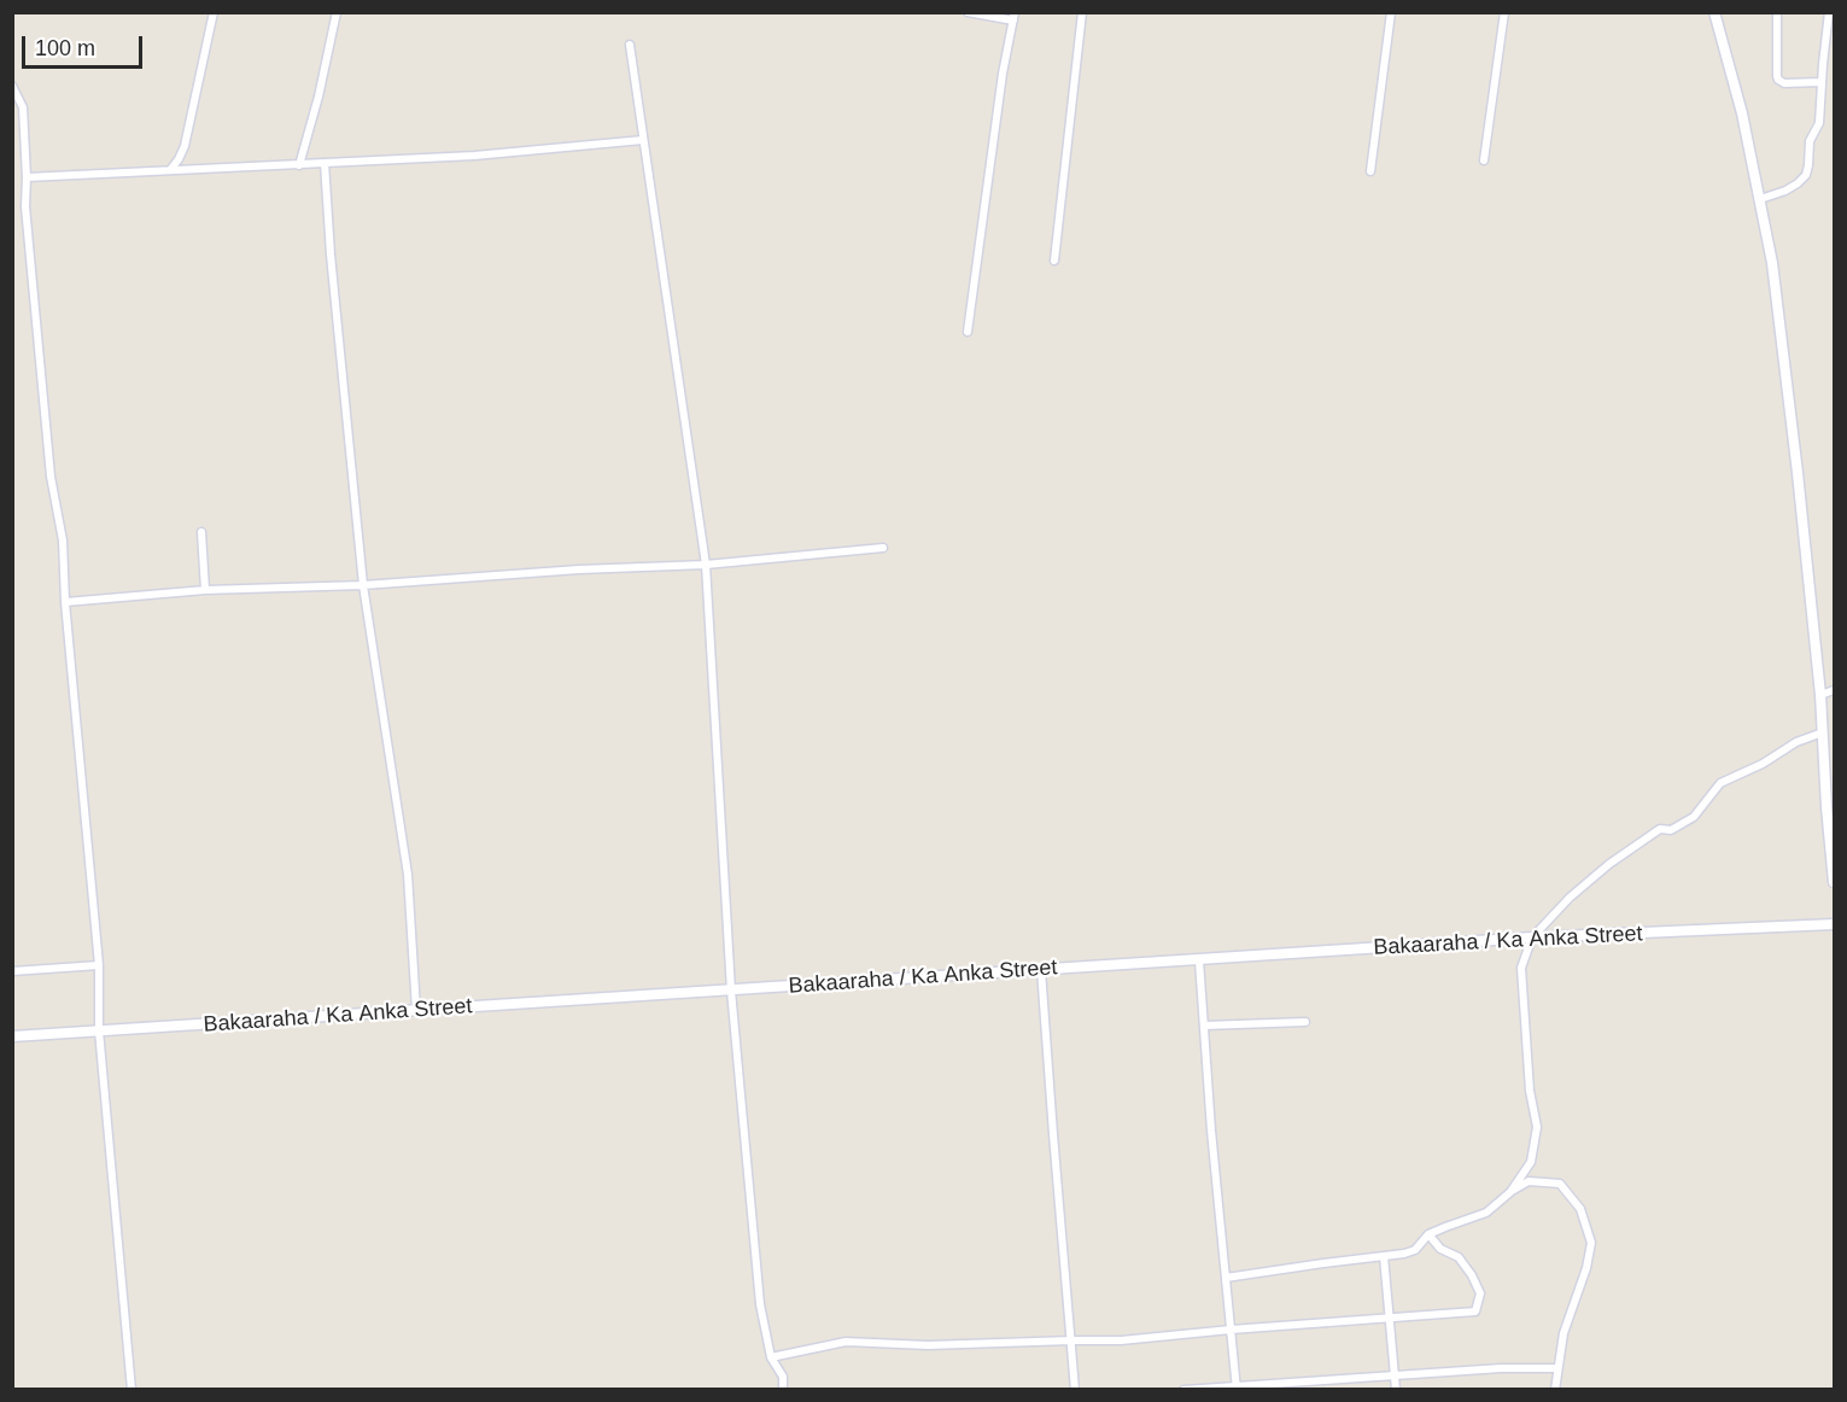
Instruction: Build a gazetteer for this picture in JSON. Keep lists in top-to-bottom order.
{
  "streets": {
    "street": ["Bakaaraha / Ka Anka Street"]
  },
  "scale_bar": "100 m"
}
